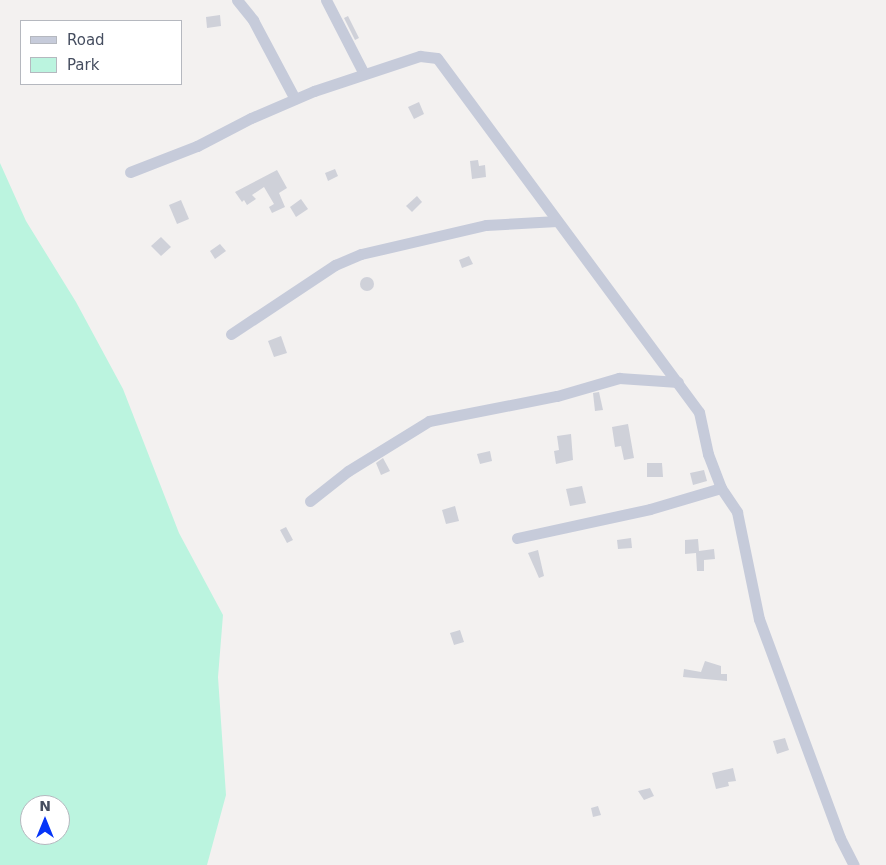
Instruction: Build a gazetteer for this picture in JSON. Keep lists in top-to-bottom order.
{
  "legend": ["Road", "Park"],
  "north": "top"
}
